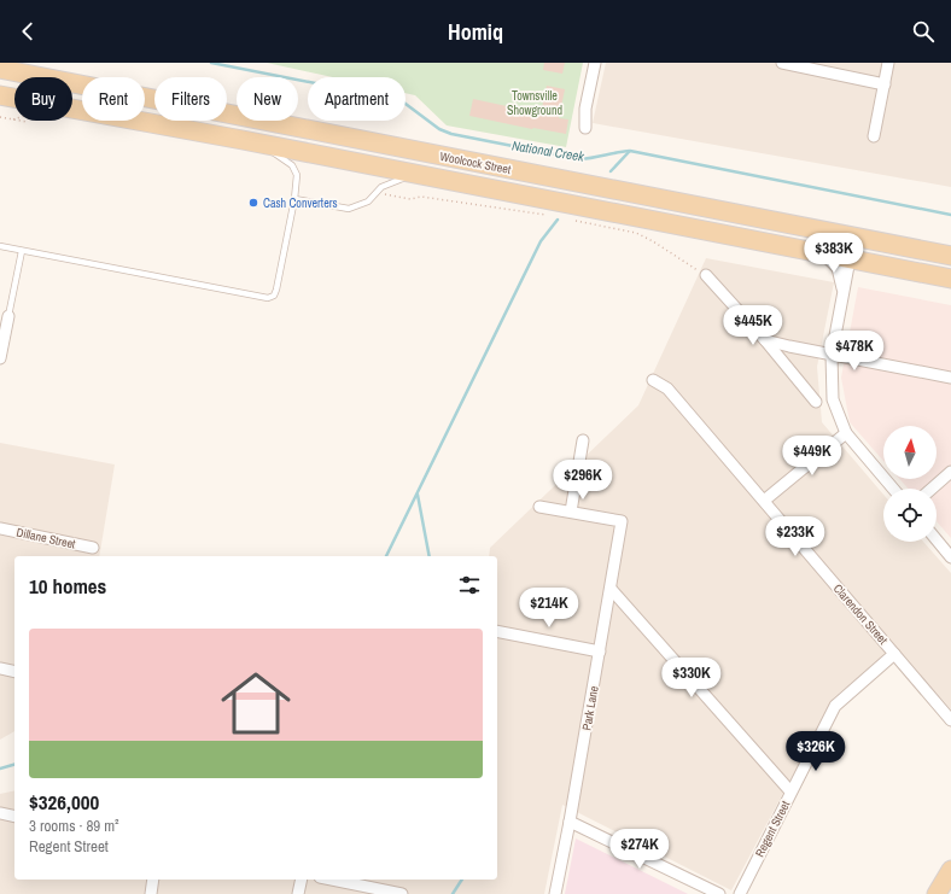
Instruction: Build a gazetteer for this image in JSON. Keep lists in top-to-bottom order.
{
  "streets": {
    "main road": ["Woolcock Street"],
    "street": [
      "Dillane Street",
      "Clarendon Street",
      "Park Lane",
      "Regent Street"
    ]
  },
  "crossings": [
    ["Clarendon Street", "Regent Street"]
  ],
  "water": ["National Creek"],
  "parks": ["Townsville Showground"],
  "places": ["Cash Converters"],
  "north": "top",
  "page": {
    "header": "Homiq",
    "chip": [
      "Buy",
      "Rent",
      "Filters",
      "New",
      "Apartment"
    ],
    "price": [
      "$383K",
      "$445K",
      "$478K",
      "$449K",
      "$296K",
      "$233K",
      "$214K",
      "$330K",
      "$326K",
      "$274K"
    ],
    "heading": "10 homes",
    "list": [
      {
        "name": "$326,000",
        "note": "3 rooms · 89 m² · Regent Street"
      }
    ]
  }
}
